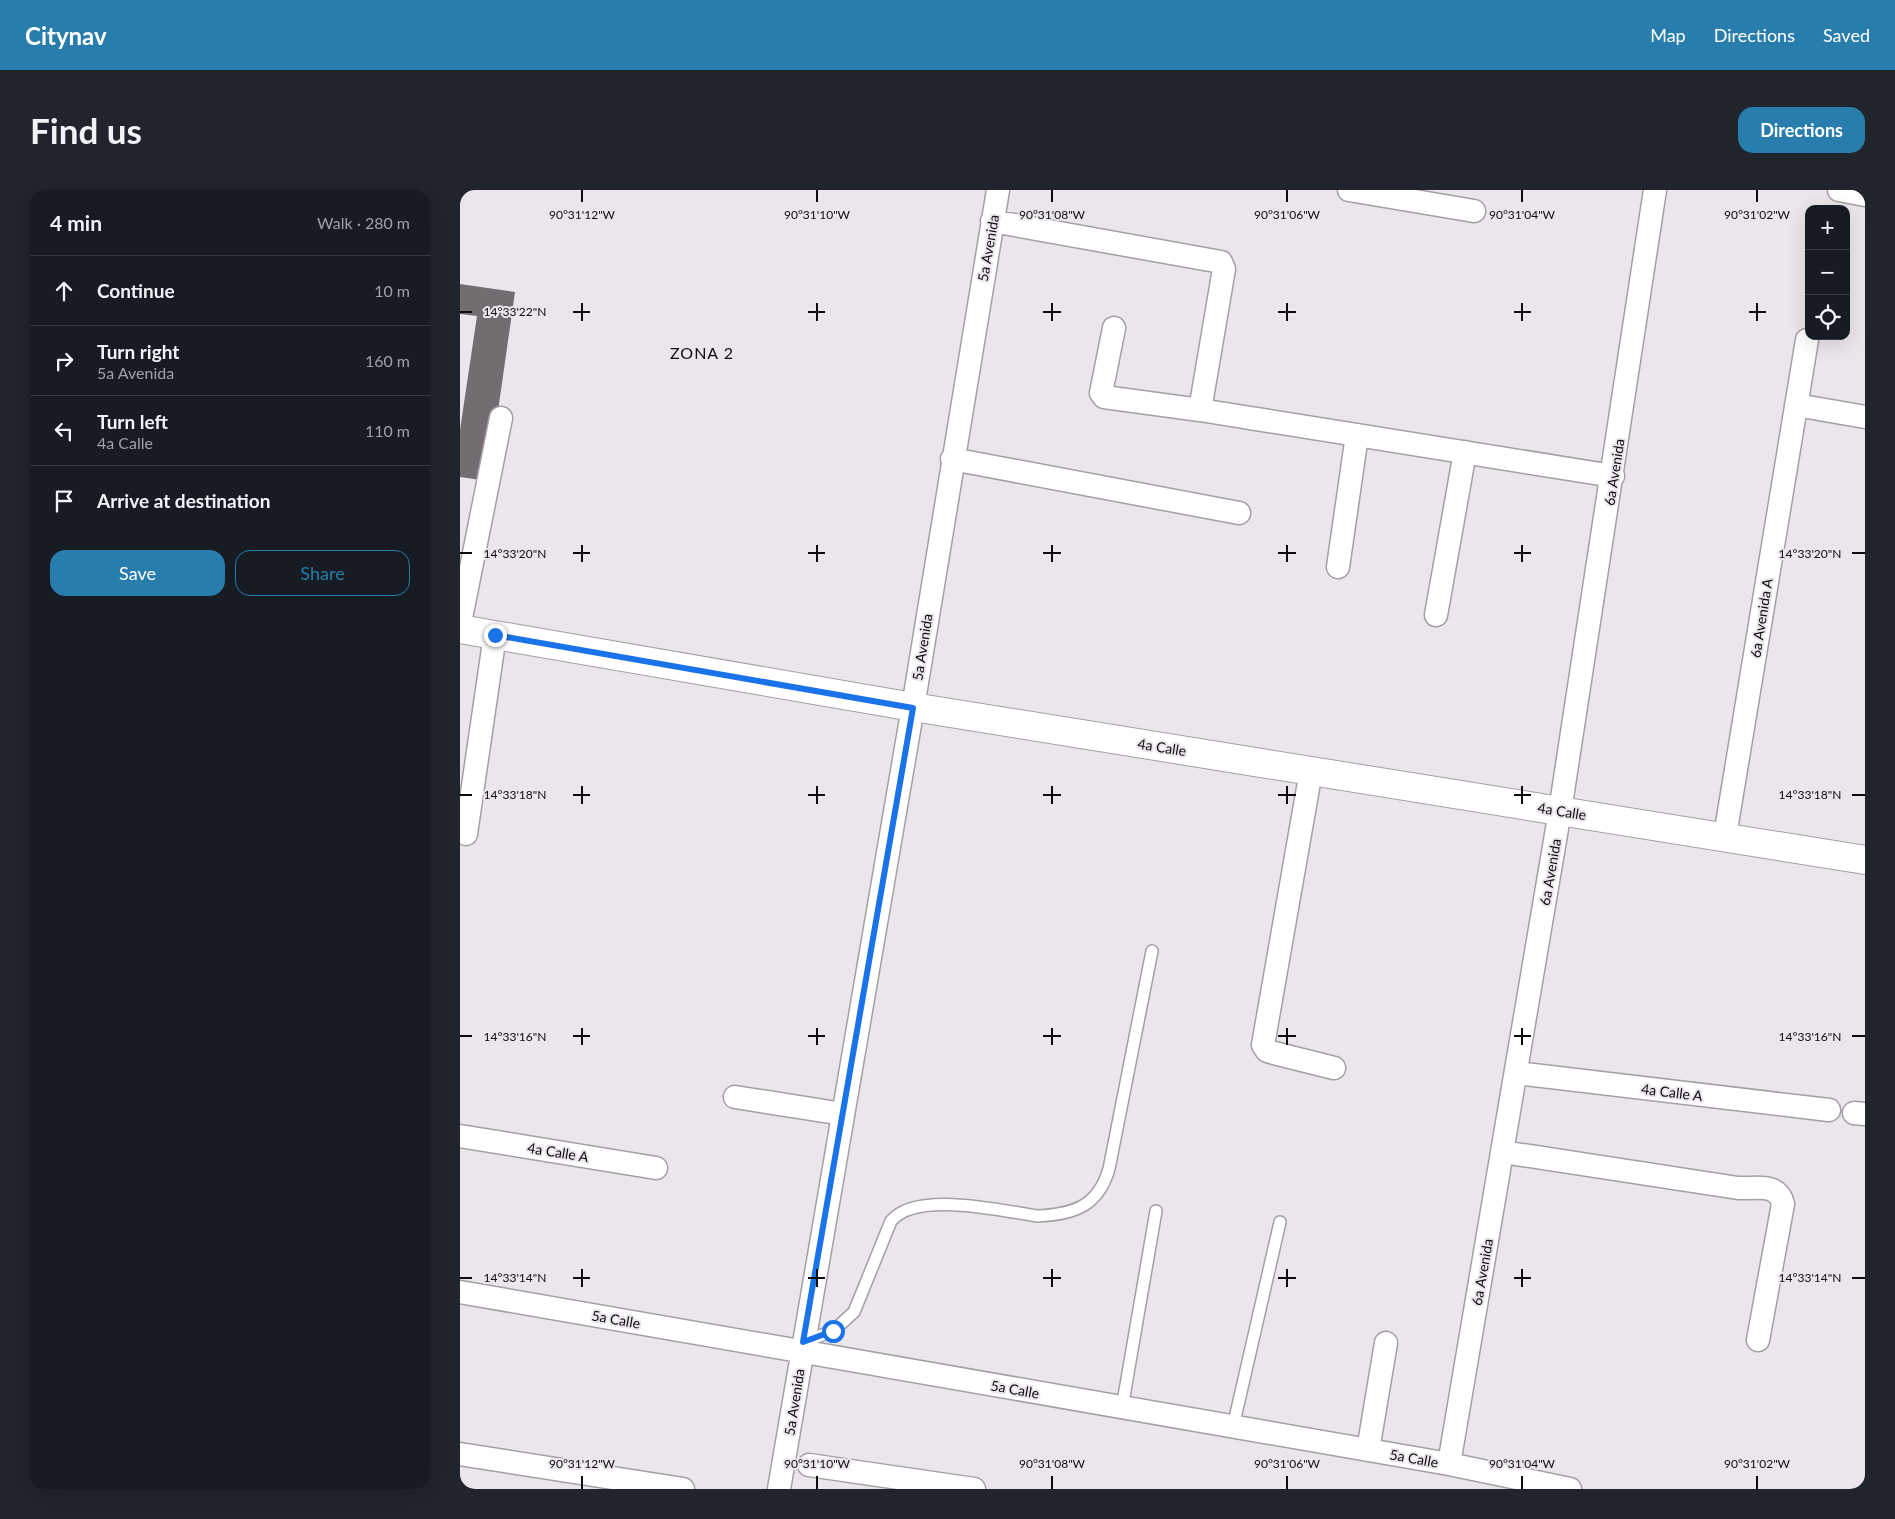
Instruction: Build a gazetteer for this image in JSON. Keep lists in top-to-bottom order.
{
  "streets": {
    "street": [
      "5a Avenida",
      "6a Avenida",
      "6a Avenida A",
      "4a Calle",
      "4a Calle A",
      "5a Calle"
    ]
  },
  "crossings": [
    ["5a Avenida", "4a Calle"],
    ["5a Avenida", "5a Calle"],
    ["6a Avenida", "4a Calle"],
    ["6a Avenida", "4a Calle A"],
    ["6a Avenida", "5a Calle"],
    ["6a Avenida A", "4a Calle"]
  ],
  "districts": ["ZONA 2"],
  "page": {
    "header": "Citynav",
    "nav": ["Map", "Directions", "Saved"],
    "buttons": [
      "Directions",
      ["Save", "Share"]
    ],
    "title": "Find us",
    "heading": ["4 min", "Walk · 280 m"],
    "map_buttons": ["+", "−"],
    "list": [
      ["Continue", "10 m"],
      ["Turn right", "5a Avenida", "160 m"],
      ["Turn left", "4a Calle", "110 m"],
      "Arrive at destination"
    ]
  },
  "coordinates": [
    "90°31'12\"W",
    "90°31'10\"W",
    "90°31'08\"W",
    "90°31'06\"W",
    "90°31'04\"W",
    "90°31'02\"W",
    "14°33'22\"N",
    "14°33'20\"N",
    "14°33'18\"N",
    "14°33'16\"N",
    "14°33'14\"N"
  ]
}
